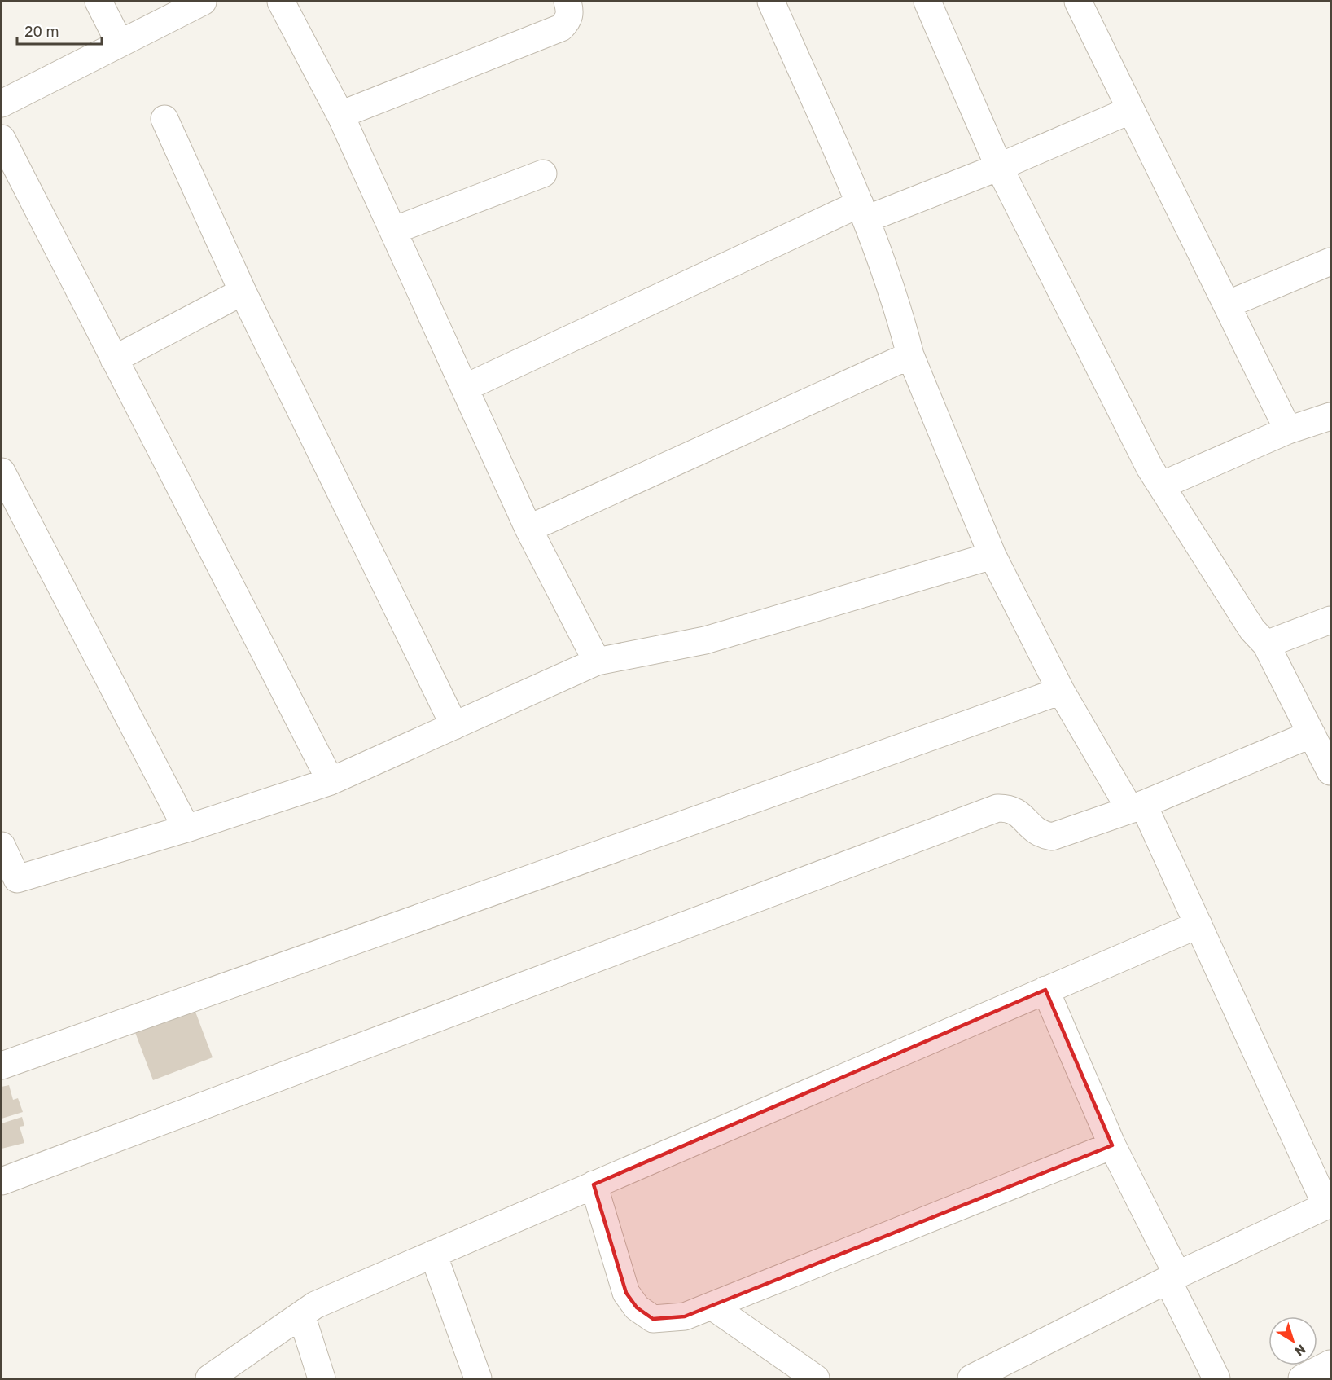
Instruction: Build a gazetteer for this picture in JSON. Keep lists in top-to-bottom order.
{
  "scale_bar": "20 m",
  "north": "bottom right"
}
